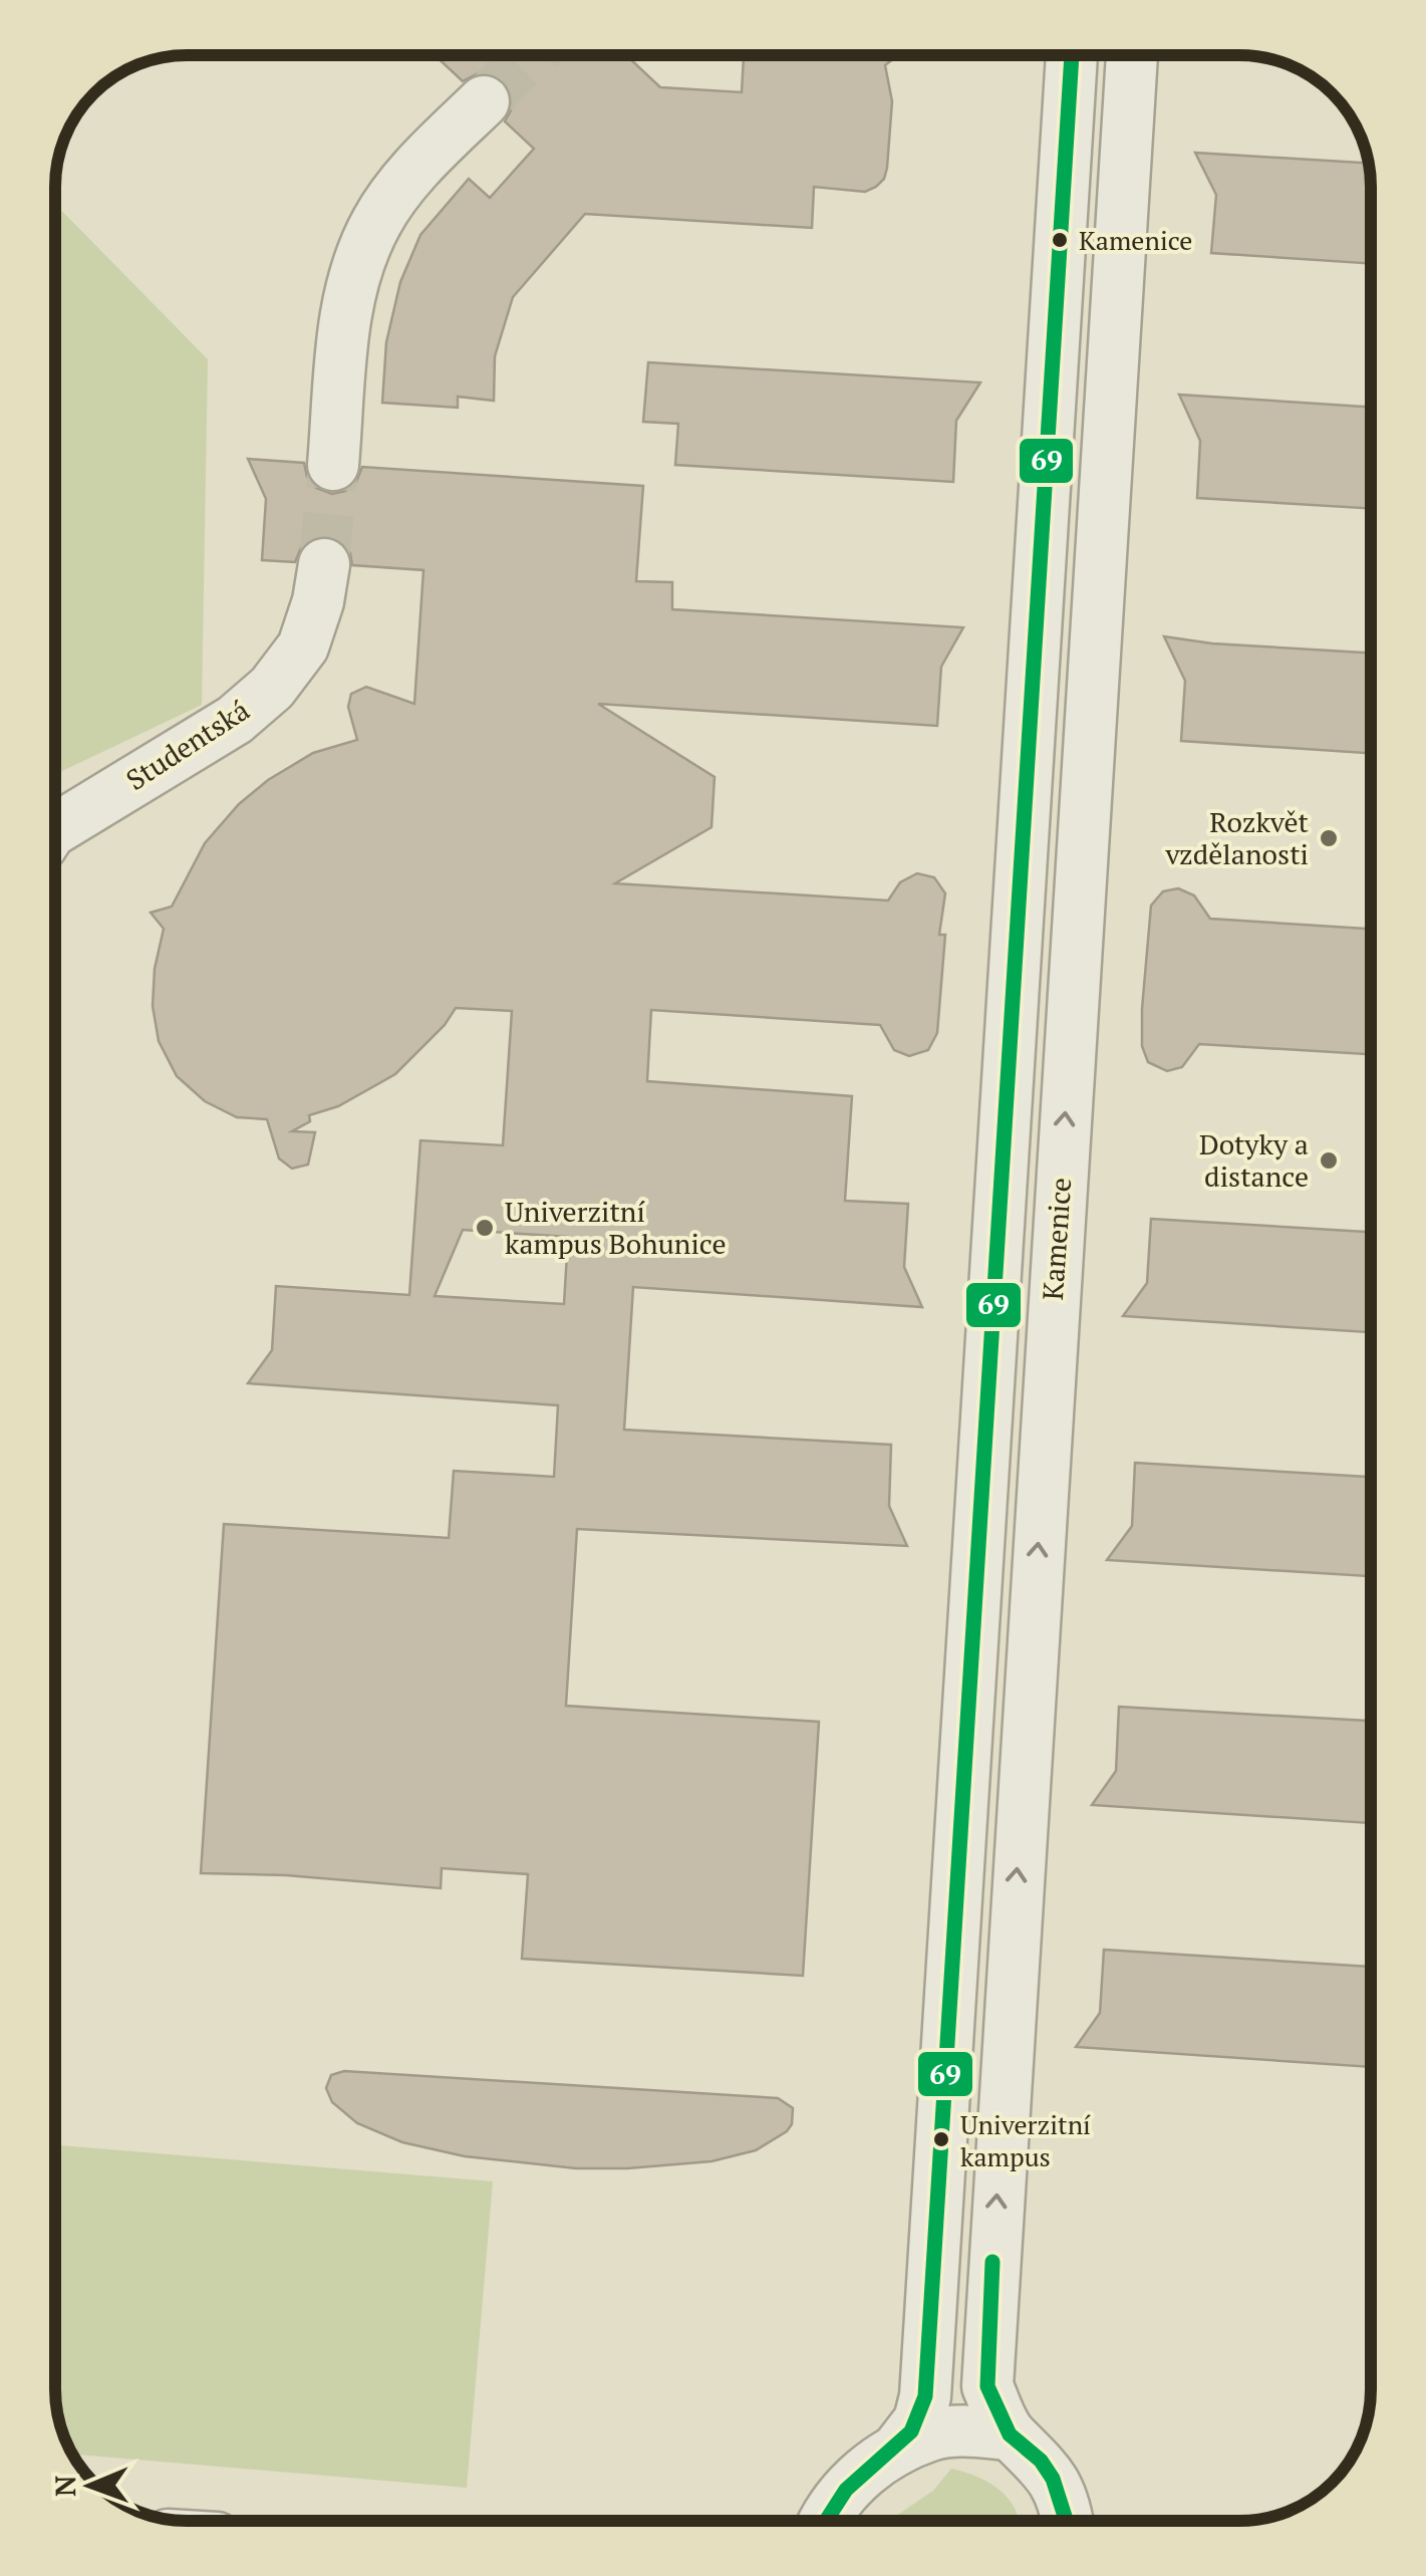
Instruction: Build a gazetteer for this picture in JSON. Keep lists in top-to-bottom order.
{
  "streets": {
    "street": ["Studentská", "Kamenice"]
  },
  "places": [
    "Kamenice",
    "Rozkvět vzdělanosti",
    "Dotyky a distance",
    "Univerzitní kampus Bohunice",
    "Univerzitní kampus"
  ],
  "lines": ["transit line 69"],
  "north": "left"
}
